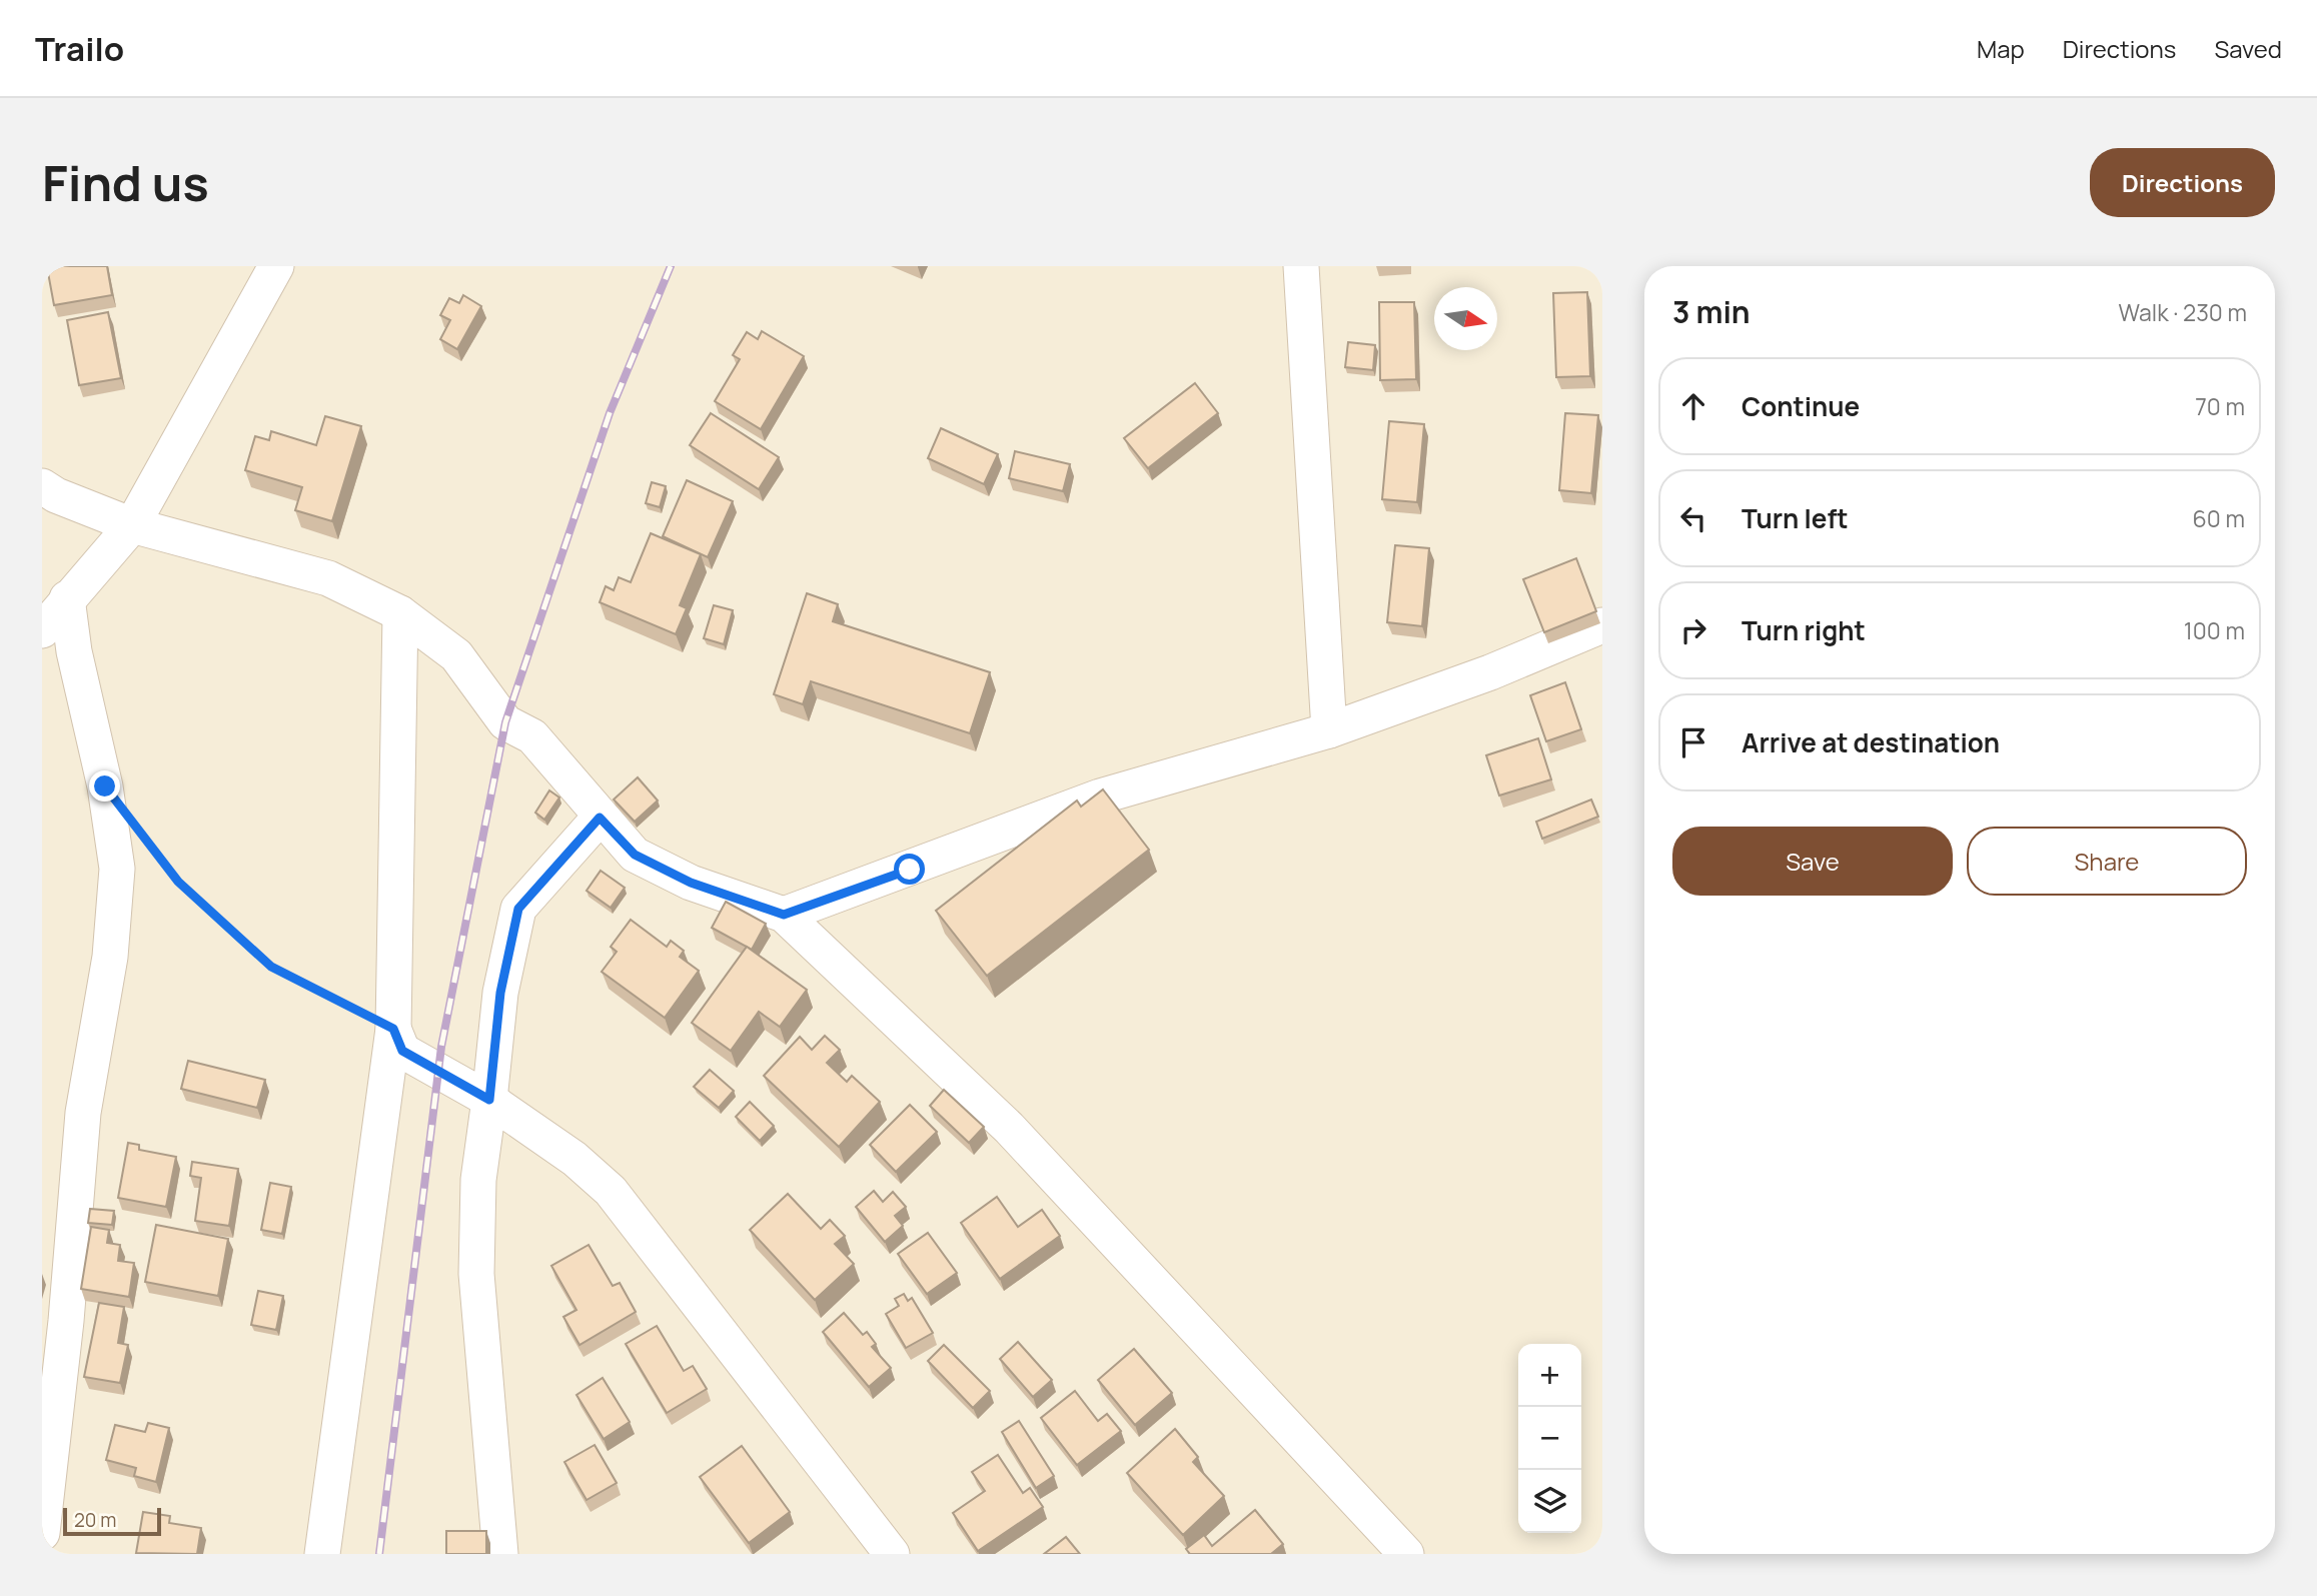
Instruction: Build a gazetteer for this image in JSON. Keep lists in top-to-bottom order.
{
  "scale_bar": "20 m",
  "north": "right",
  "page": {
    "header": "Trailo",
    "nav": ["Map", "Directions", "Saved"],
    "buttons": [
      "Directions",
      ["Save", "Share"]
    ],
    "title": "Find us",
    "heading": ["3 min", "Walk · 230 m"],
    "list": [
      ["Continue", "70 m"],
      ["Turn left", "60 m"],
      ["Turn right", "100 m"],
      "Arrive at destination"
    ],
    "map_buttons": ["+", "−"],
    "scale": "20 m"
  }
}
